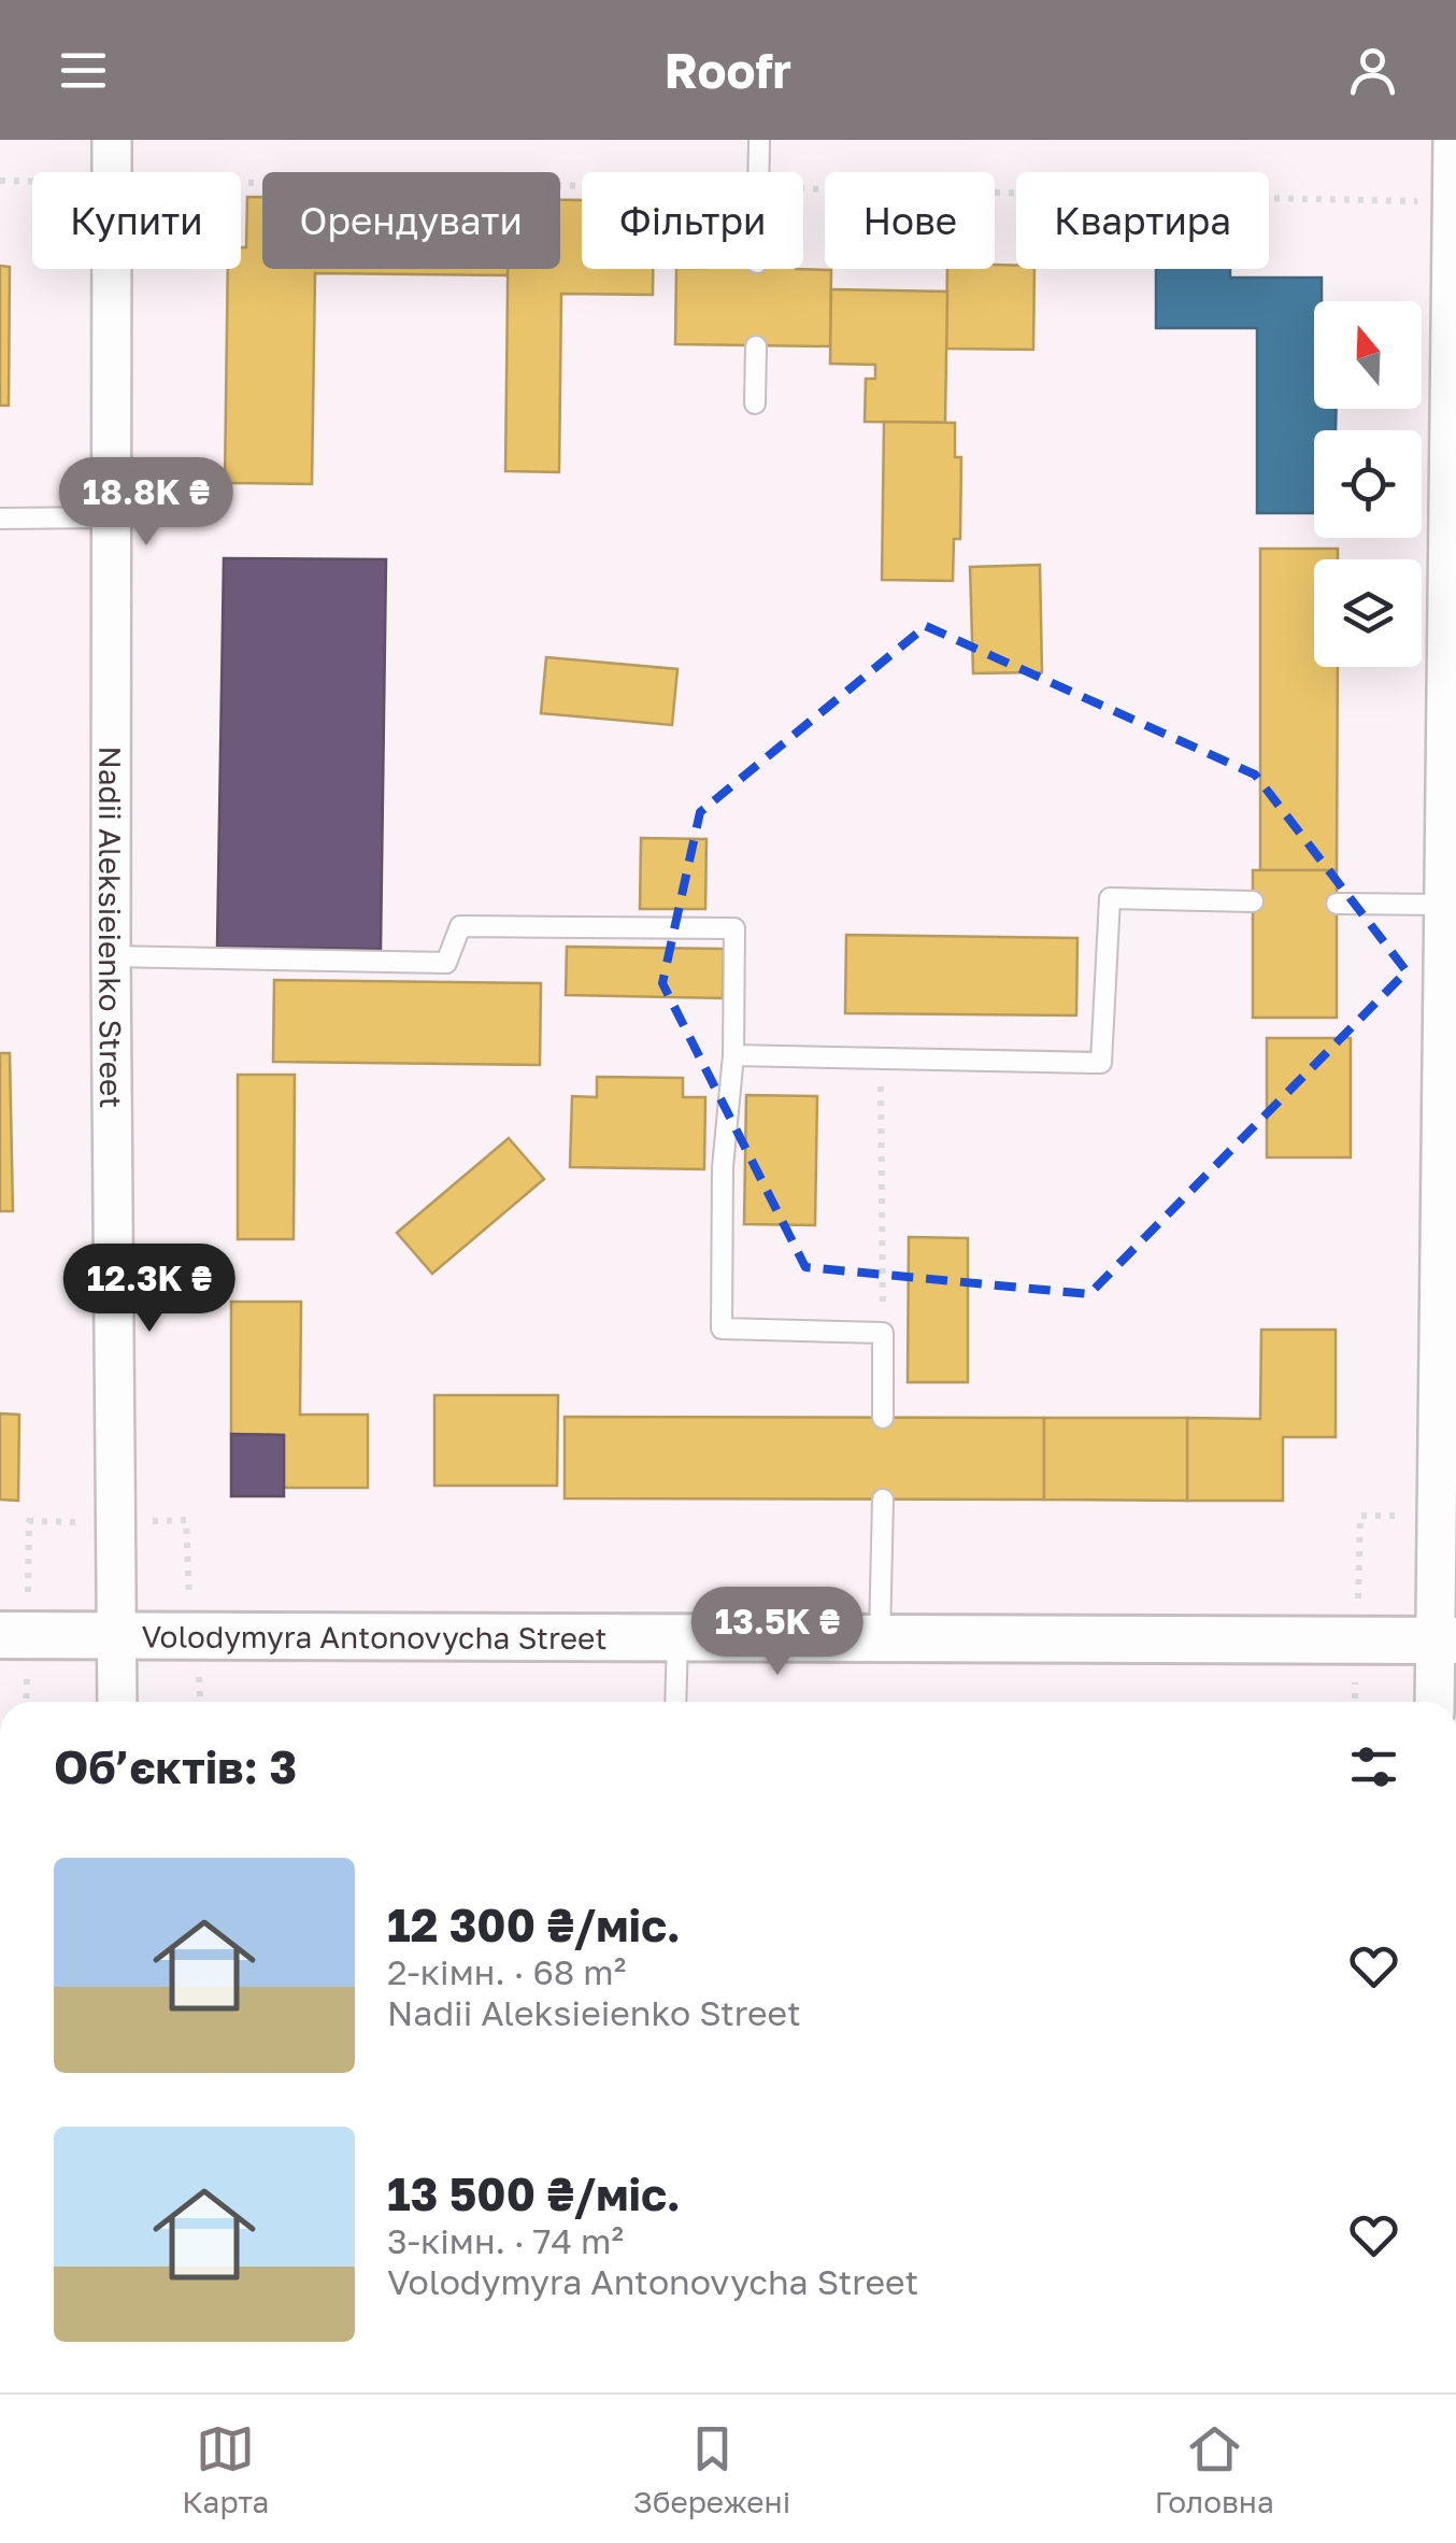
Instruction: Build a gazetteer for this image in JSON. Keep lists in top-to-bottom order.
{
  "streets": {
    "street": ["Nadii Aleksieienko Street", "Volodymyra Antonovycha Street"]
  },
  "crossings": [
    ["Nadii Aleksieienko Street", "Volodymyra Antonovycha Street"]
  ],
  "north": "top",
  "page": {
    "header": "Roofr",
    "chip": [
      "Купити",
      "Орендувати",
      "Фільтри",
      "Нове",
      "Квартира"
    ],
    "price": ["18.8K ₴", "12.3K ₴", "13.5K ₴"],
    "heading": "Об’єктів: 3",
    "list": [
      {
        "name": "12 300 ₴/міс.",
        "note": "2-кімн. · 68 m² · Nadii Aleksieienko Street"
      },
      {
        "name": "13 500 ₴/міс.",
        "note": "3-кімн. · 74 m² · Volodymyra Antonovycha Street"
      }
    ],
    "tabs": ["Карта", "Збережені", "Головна"]
  }
}
